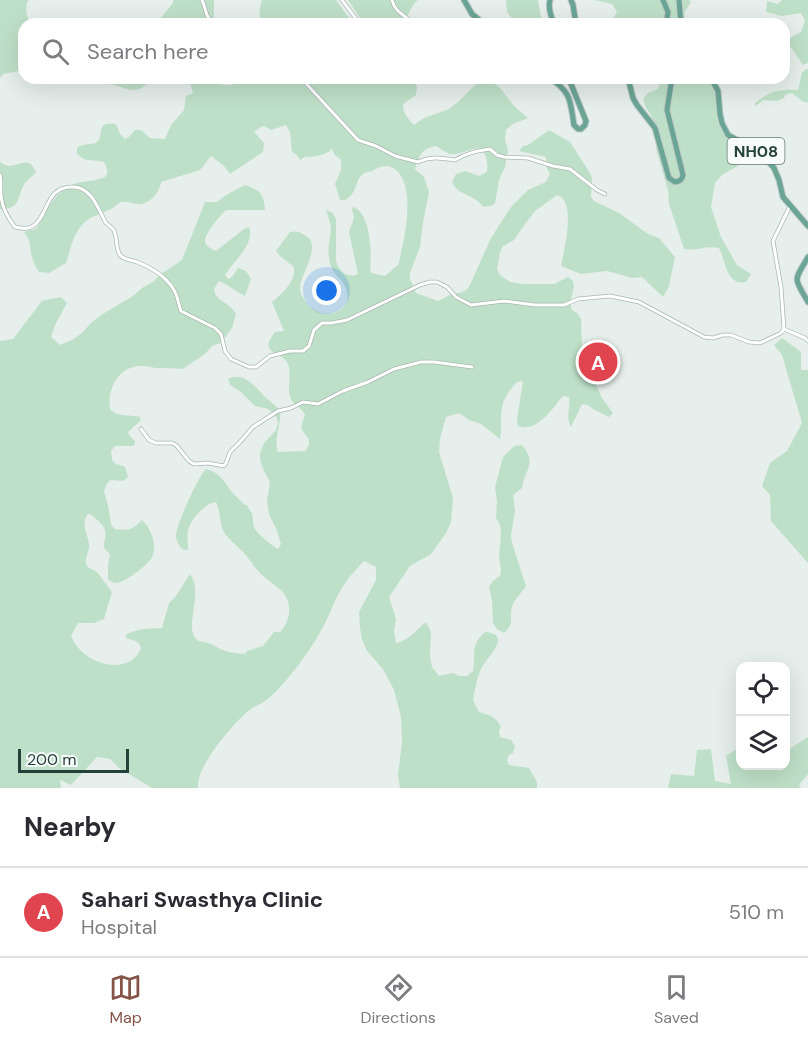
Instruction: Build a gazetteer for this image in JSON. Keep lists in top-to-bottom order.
{
  "streets": {
    "main road": ["NH08"]
  },
  "scale_bar": "200 m",
  "page": {
    "search": "Search here",
    "pins": "A",
    "scale": "200 m",
    "heading": "Nearby",
    "list": [
      {
        "mark": "A",
        "name": "Sahari Swasthya Clinic",
        "note": "Hospital",
        "value": "510 m"
      }
    ],
    "nav": ["Map", "Directions", "Saved"]
  }
}
